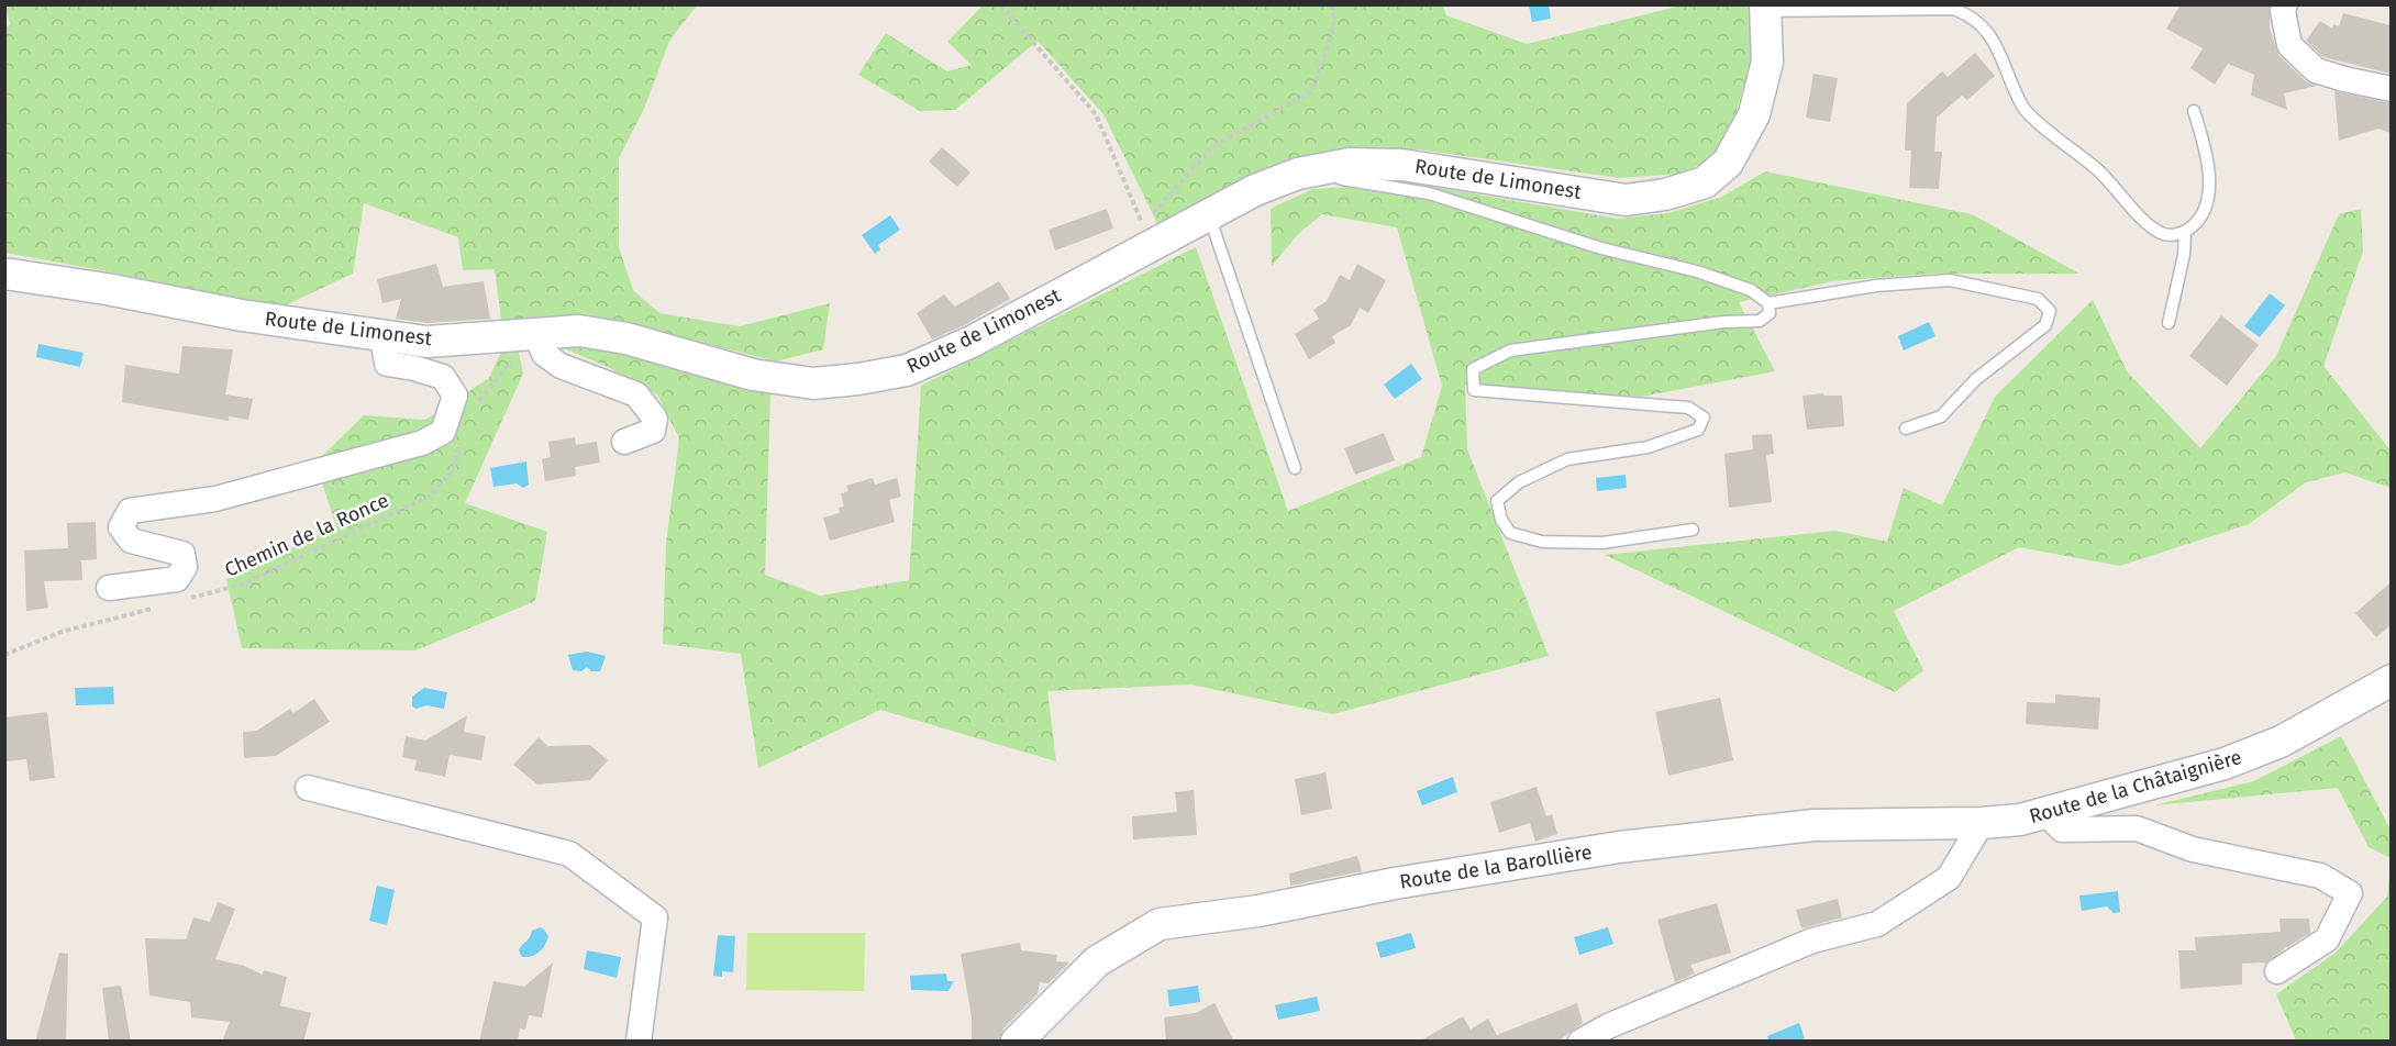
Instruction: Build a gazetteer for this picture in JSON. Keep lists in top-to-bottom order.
{
  "streets": {
    "street": ["Route de Limonest", "Route de la Châtaignière", "Route de la Barollière"],
    "path": ["Chemin de la Ronce"]
  },
  "crossings": [
    ["Route de la Châtaignière", "Route de la Barollière"]
  ]
}
